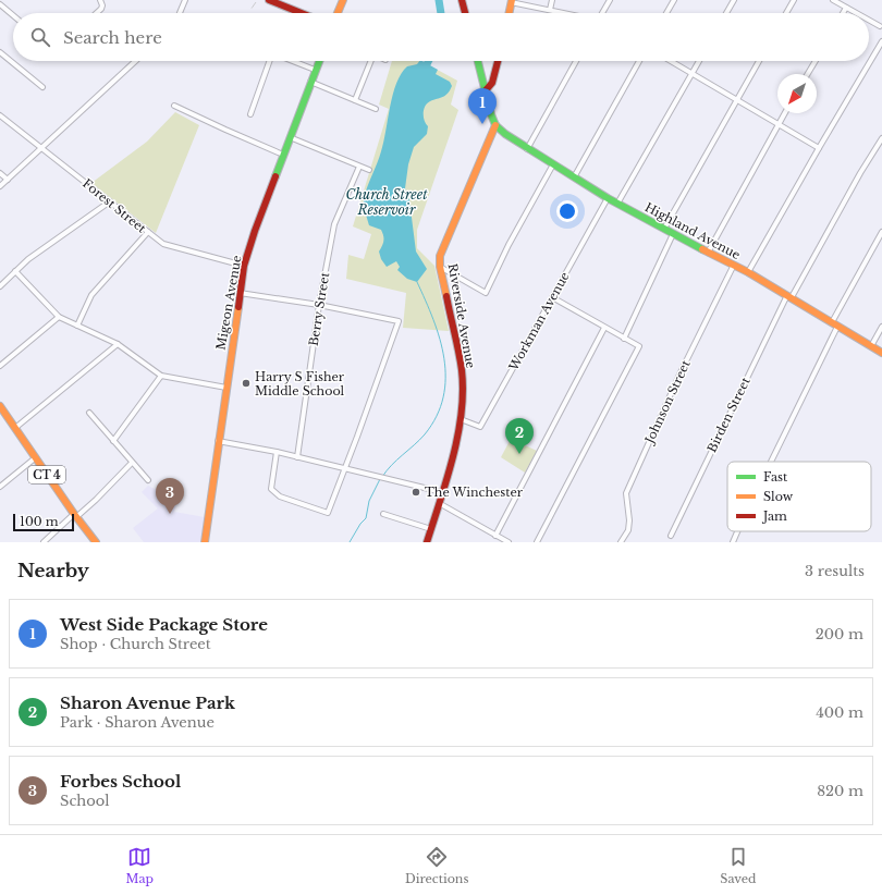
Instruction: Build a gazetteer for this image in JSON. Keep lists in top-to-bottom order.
{
  "streets": {
    "street": [
      "Forest Street",
      "Highland Avenue",
      "Migeon Avenue",
      "Berry Street",
      "Riverside Avenue",
      "Workman Avenue",
      "Johnson Street",
      "Birden Street",
      "CT 4"
    ]
  },
  "crossings": [
    ["Forest Street", "Migeon Avenue"],
    ["Highland Avenue", "Riverside Avenue"],
    ["Highland Avenue", "Workman Avenue"],
    ["Highland Avenue", "Johnson Street"],
    ["Highland Avenue", "Birden Street"],
    ["Riverside Avenue", "Workman Avenue"]
  ],
  "water": ["Church Street Reservoir"],
  "places": ["Harry S Fisher Middle School", "The Winchester"],
  "legend": ["Fast", "Slow", "Jam"],
  "scale_bar": "100 m",
  "north": "bottom left",
  "page": {
    "search": "Search here",
    "pins": ["1", "2", "3"],
    "scale": "100 m",
    "heading": ["Nearby", "3 results"],
    "list": [
      {
        "mark": "1",
        "name": "West Side Package Store",
        "note": "Shop · Church Street",
        "value": "200 m"
      },
      {
        "mark": "2",
        "name": "Sharon Avenue Park",
        "note": "Park · Sharon Avenue",
        "value": "400 m"
      },
      {
        "mark": "3",
        "name": "Forbes School",
        "note": "School",
        "value": "820 m"
      }
    ],
    "nav": ["Map", "Directions", "Saved"]
  }
}
